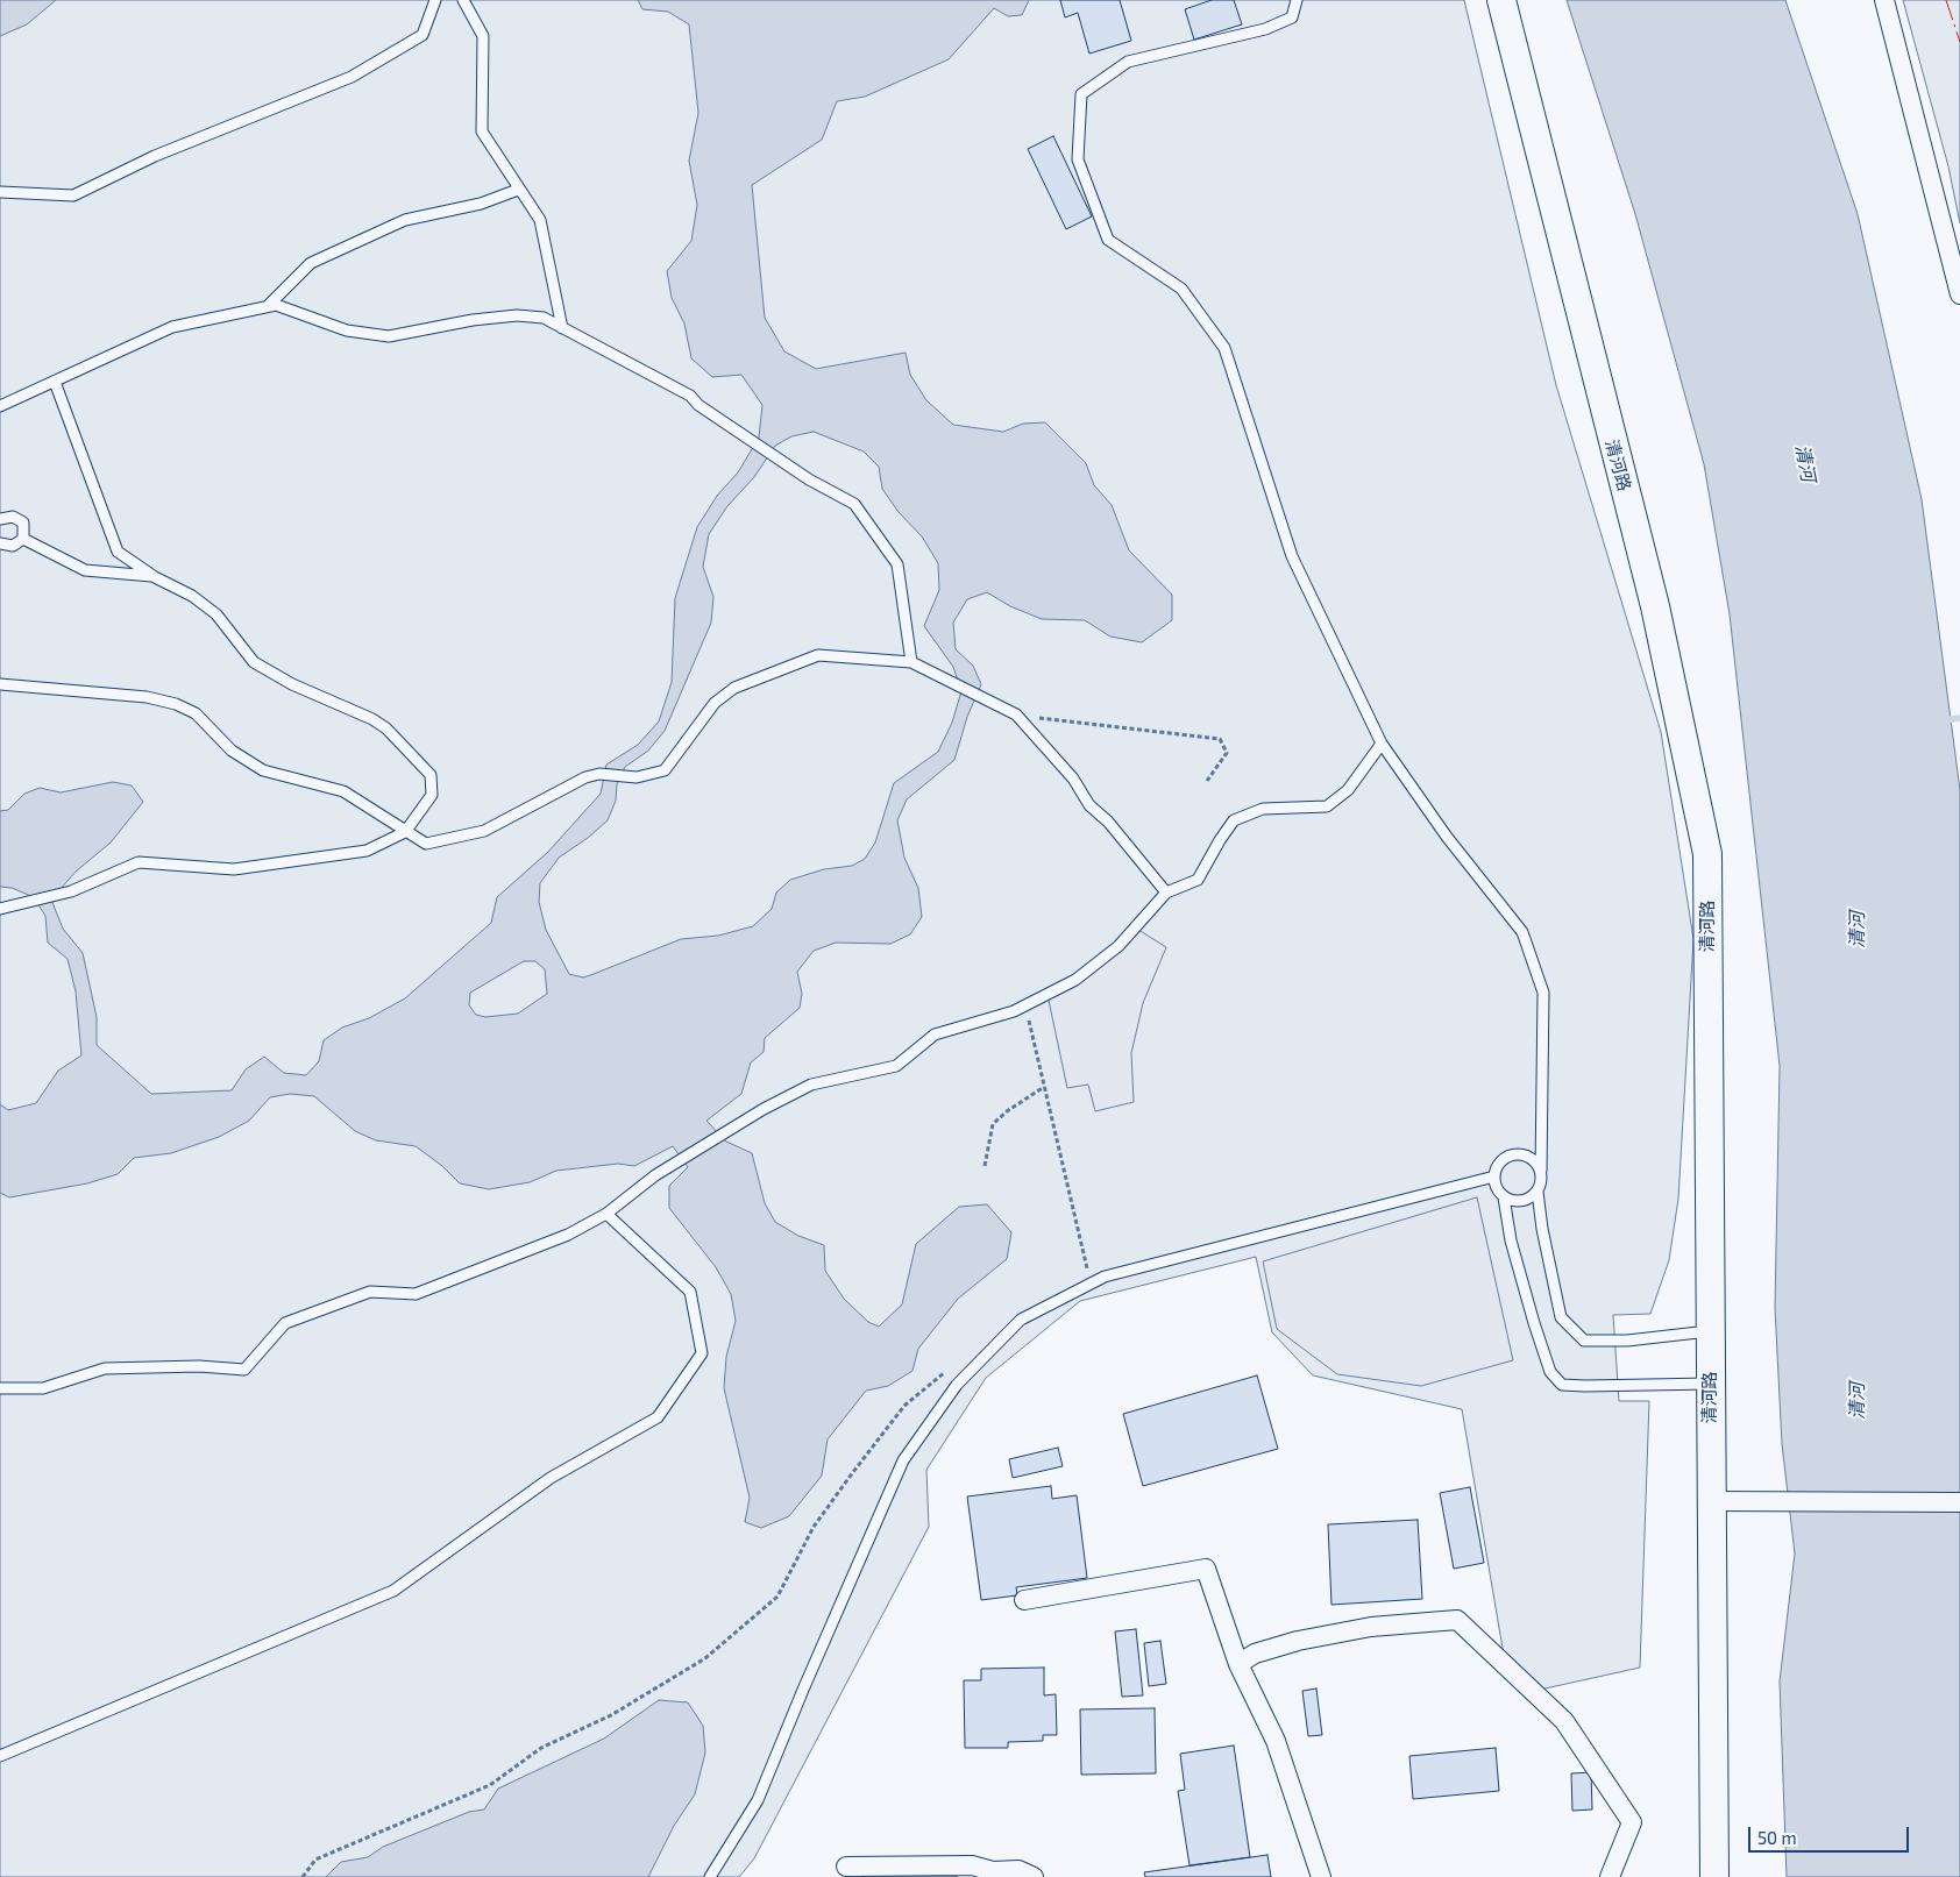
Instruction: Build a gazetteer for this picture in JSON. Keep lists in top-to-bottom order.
{
  "streets": {
    "street": ["清河路"]
  },
  "water": ["清河"],
  "scale_bar": "50 m"
}
